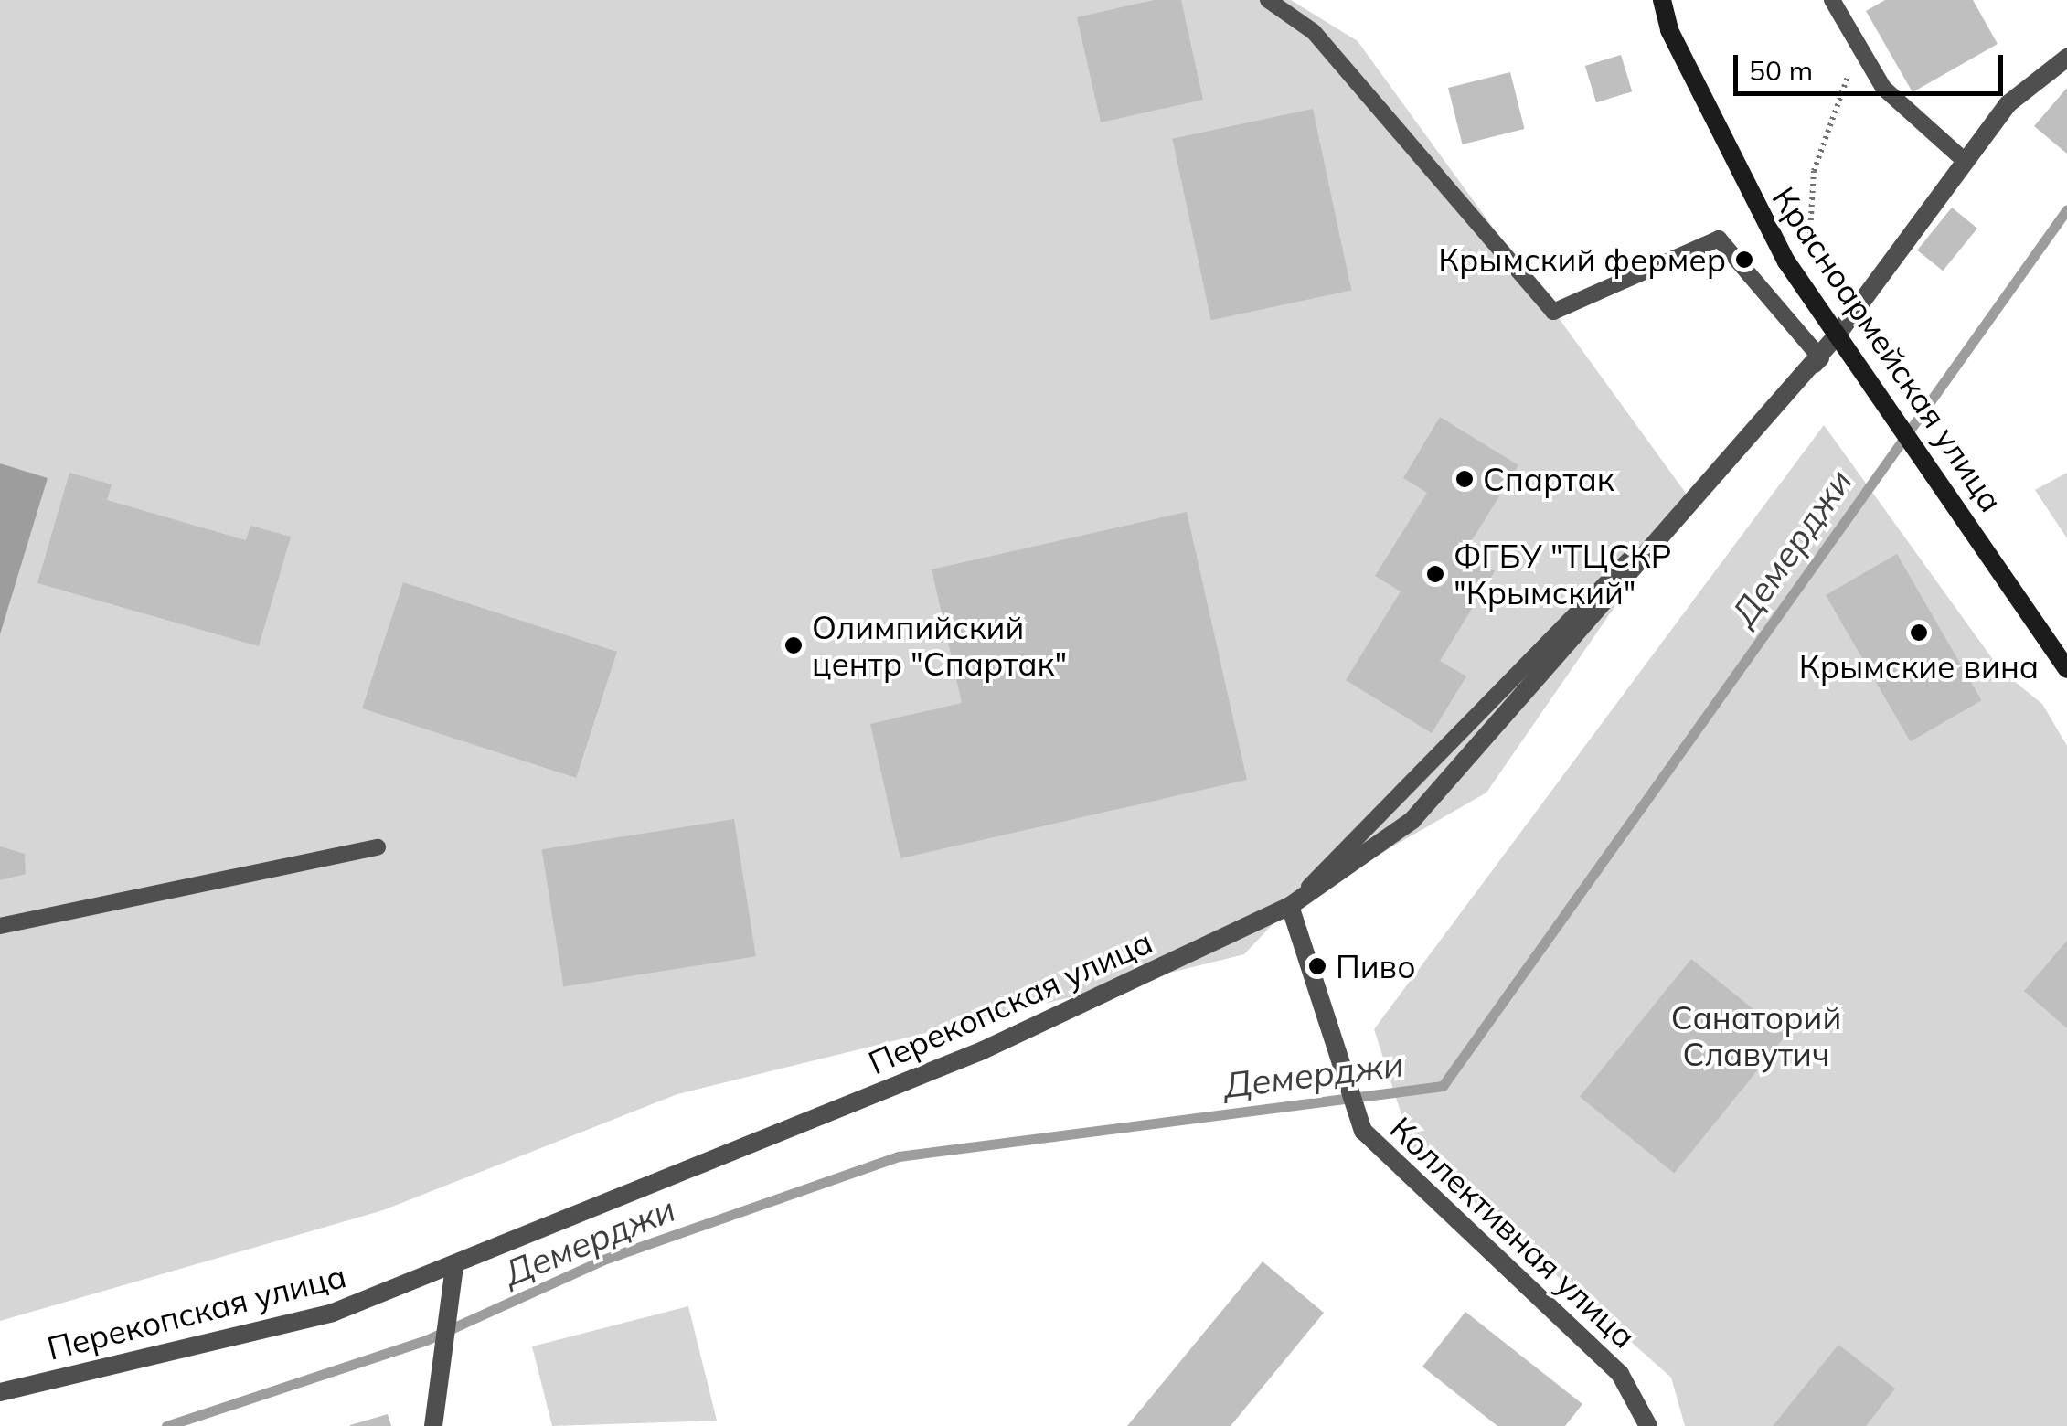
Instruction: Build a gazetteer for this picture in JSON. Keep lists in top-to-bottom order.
{
  "streets": {
    "main road": ["Красноармейская улица"],
    "street": ["Перекопская улица", "Коллективная улица"]
  },
  "crossings": [
    ["Красноармейская улица", "Перекопская улица"],
    ["Перекопская улица", "Коллективная улица"]
  ],
  "water": ["Демерджи"],
  "parks": ["Санаторий Славутич"],
  "places": [
    "Крымский фермер",
    "Спартак",
    "ФГБУ \"ТЦСКР \"Крымский\"",
    "Крымские вина",
    "Олимпийский центр \"Спартак\"",
    "Пиво"
  ],
  "scale_bar": "50 m"
}
